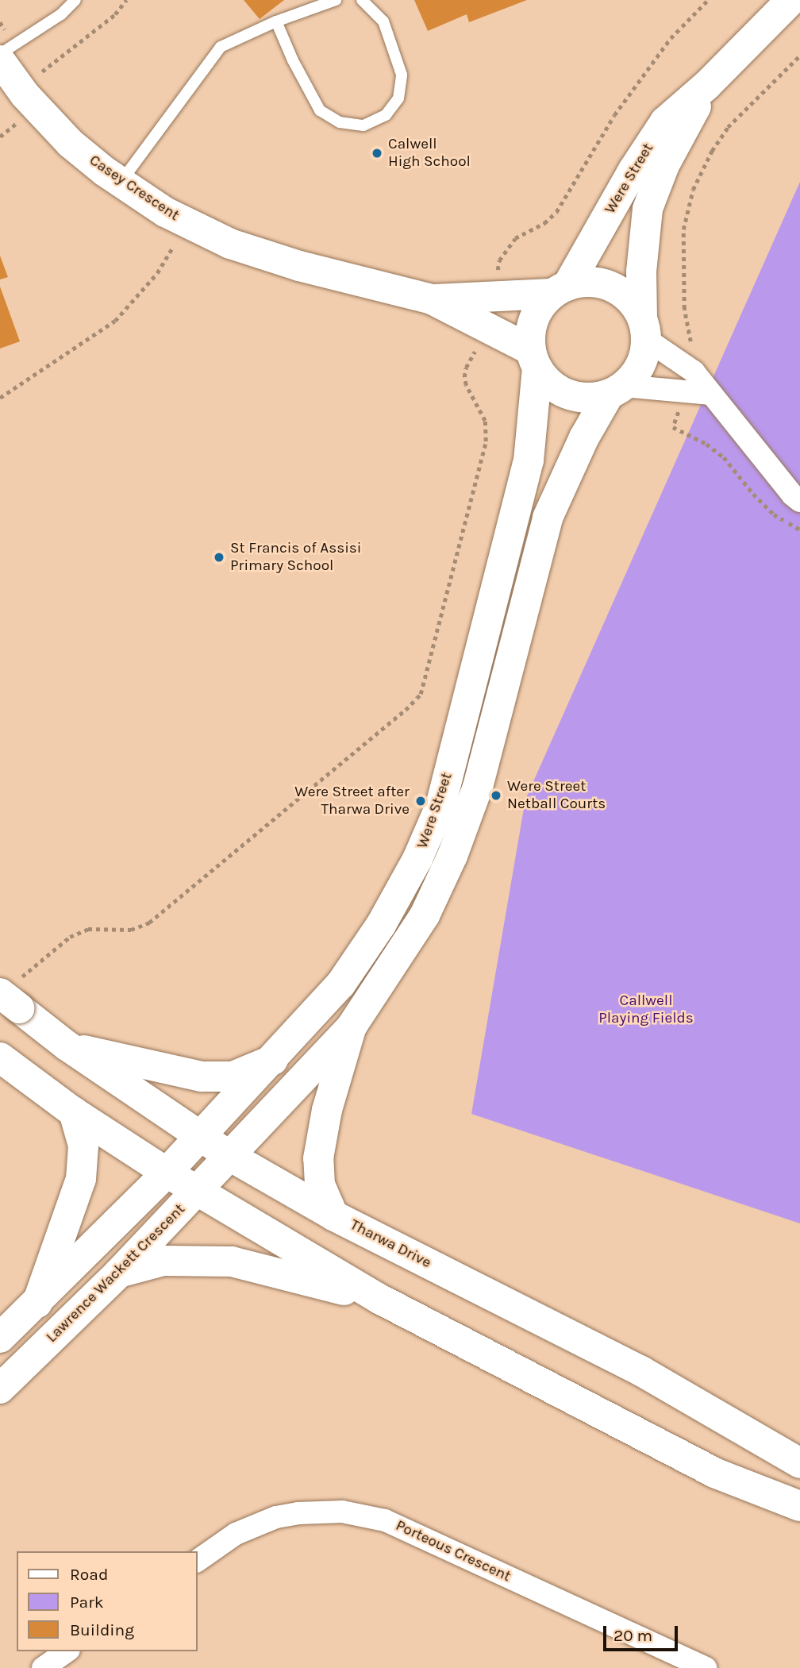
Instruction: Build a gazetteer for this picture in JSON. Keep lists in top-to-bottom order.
{
  "streets": {
    "street": [
      "Were Street",
      "Casey Crescent",
      "Tharwa Drive",
      "Lawrence Wackett Crescent",
      "Porteous Crescent"
    ]
  },
  "crossings": [
    ["Were Street", "Casey Crescent"],
    ["Were Street", "Tharwa Drive"],
    ["Were Street", "Lawrence Wackett Crescent"],
    ["Tharwa Drive", "Lawrence Wackett Crescent"]
  ],
  "parks": ["Callwell Playing Fields"],
  "places": [
    "Calwell High School",
    "St Francis of Assisi Primary School",
    "Were Street Netball Courts",
    "Were Street after Tharwa Drive"
  ],
  "legend": ["Road", "Park", "Building"],
  "scale_bar": "20 m"
}
